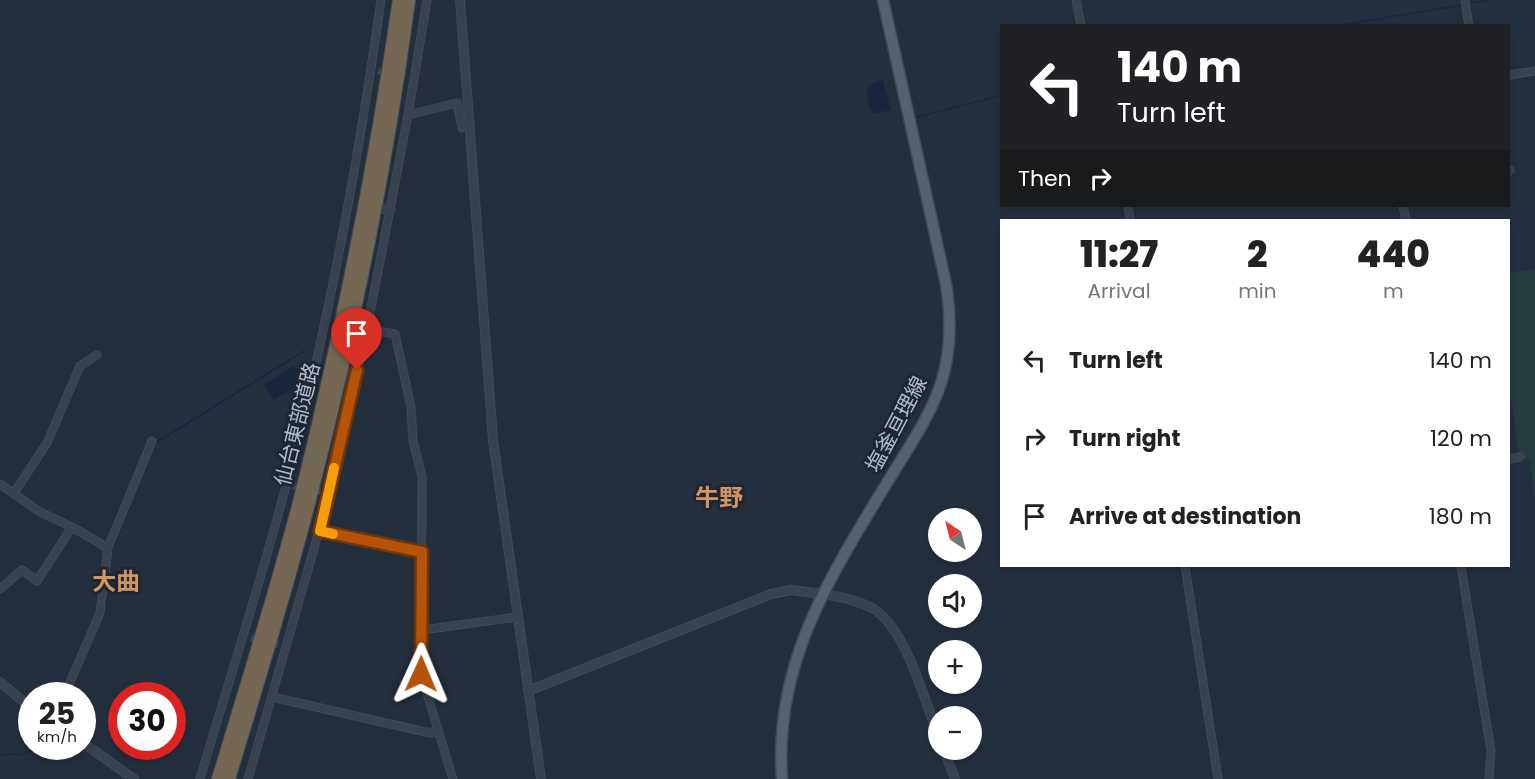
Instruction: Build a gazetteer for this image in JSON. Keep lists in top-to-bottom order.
{
  "streets": {
    "highway": ["仙台東部道路"],
    "main road": ["塩釜亘理線"]
  },
  "districts": ["牛野", "大曲"],
  "north": "top left",
  "page": {
    "turn": ["140 m", "Turn left"],
    "then": "Then",
    "eta": [
      "11:27",
      "Arrival",
      "2",
      "min",
      "440",
      "m"
    ],
    "list": [
      {
        "name": "Turn left",
        "value": "140 m"
      },
      {
        "name": "Turn right",
        "value": "120 m"
      },
      {
        "name": "Arrive at destination",
        "value": "180 m"
      }
    ],
    "map_buttons": ["+", "−"],
    "speed": "25 km/h",
    "limit": "30"
  }
}
